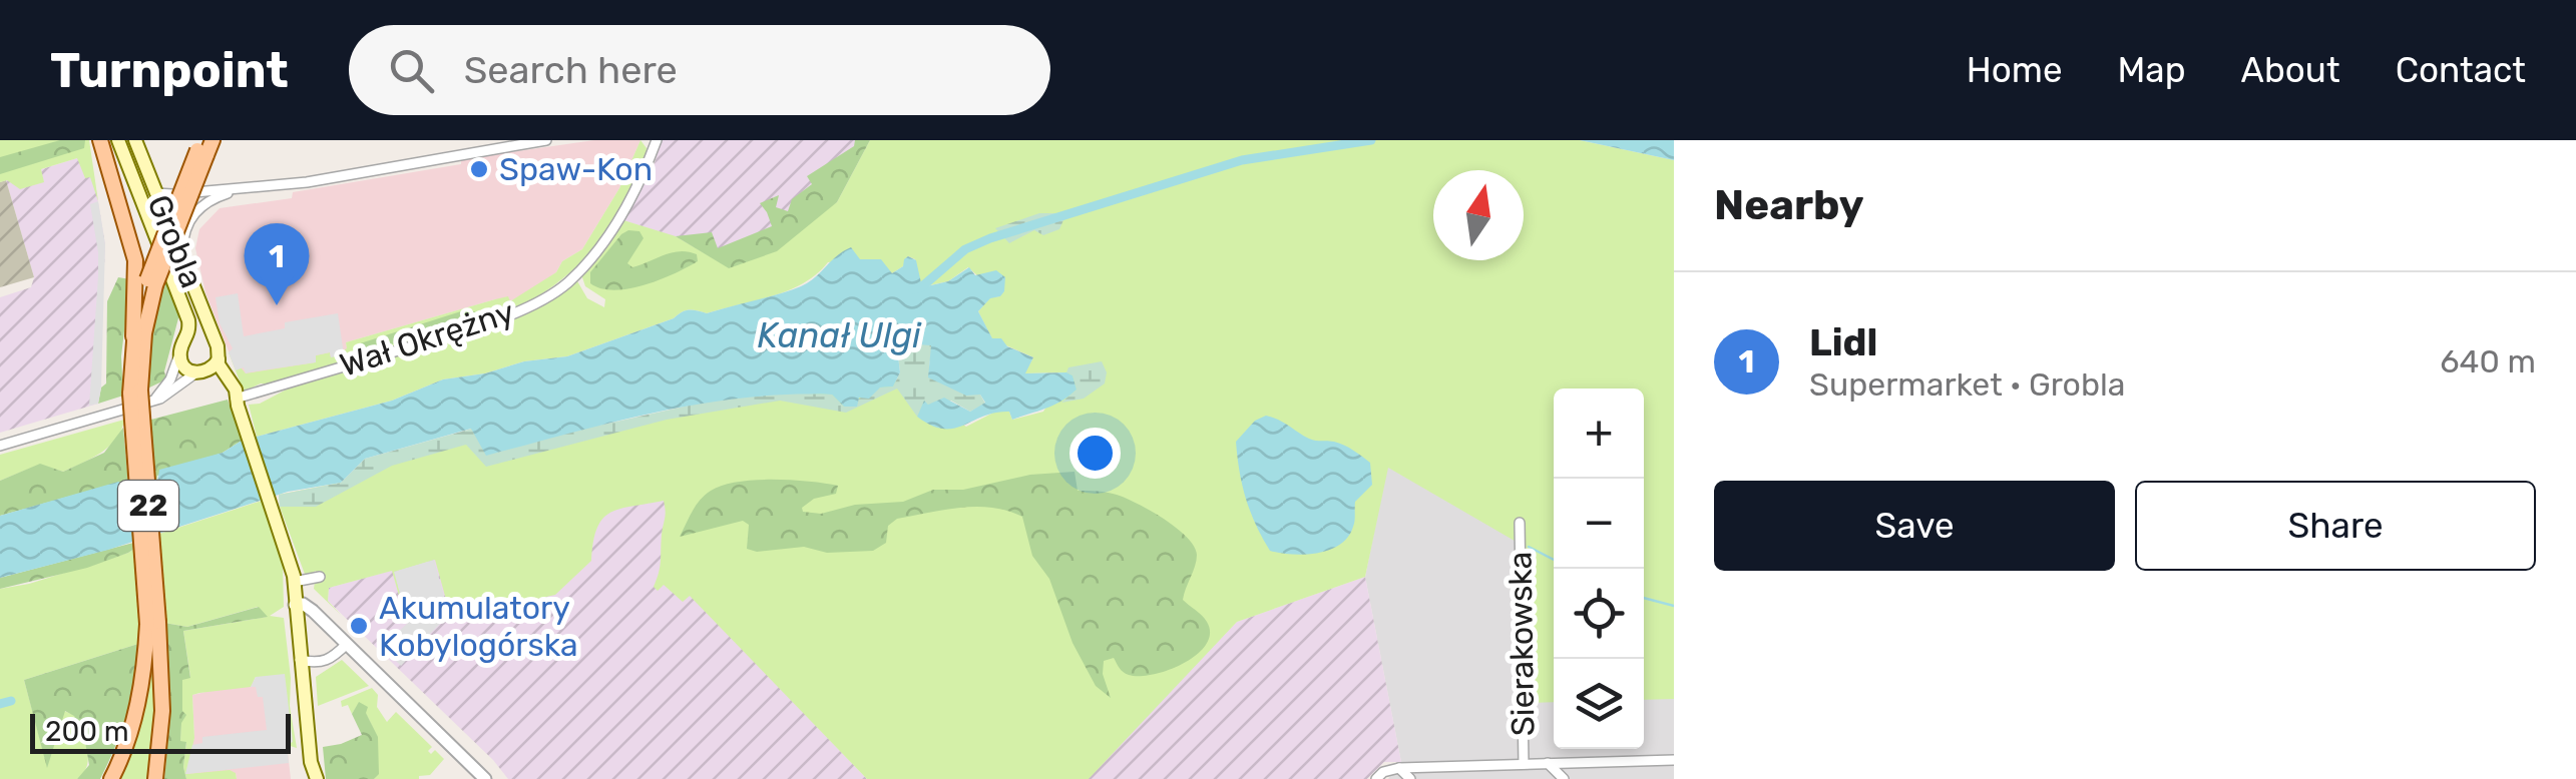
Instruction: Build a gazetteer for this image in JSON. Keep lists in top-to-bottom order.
{
  "streets": {
    "main road": ["Grobla", "22"],
    "street": ["Wał Okrężny", "Sierakowska"]
  },
  "water": ["Kanał Ulgi"],
  "places": ["Spaw-Kon", "Akumulatory Kobylogórska"],
  "scale_bar": "200 m",
  "north": "top",
  "page": {
    "header": "Turnpoint",
    "search": "Search here",
    "nav": [
      "Home",
      "Map",
      "About",
      "Contact"
    ],
    "heading": "Nearby",
    "pins": "1",
    "list": [
      {
        "mark": "1",
        "name": "Lidl",
        "note": "Supermarket · Grobla",
        "value": "640 m"
      }
    ],
    "map_buttons": ["+", "−"],
    "buttons": ["Save", "Share"],
    "scale": "200 m"
  }
}
